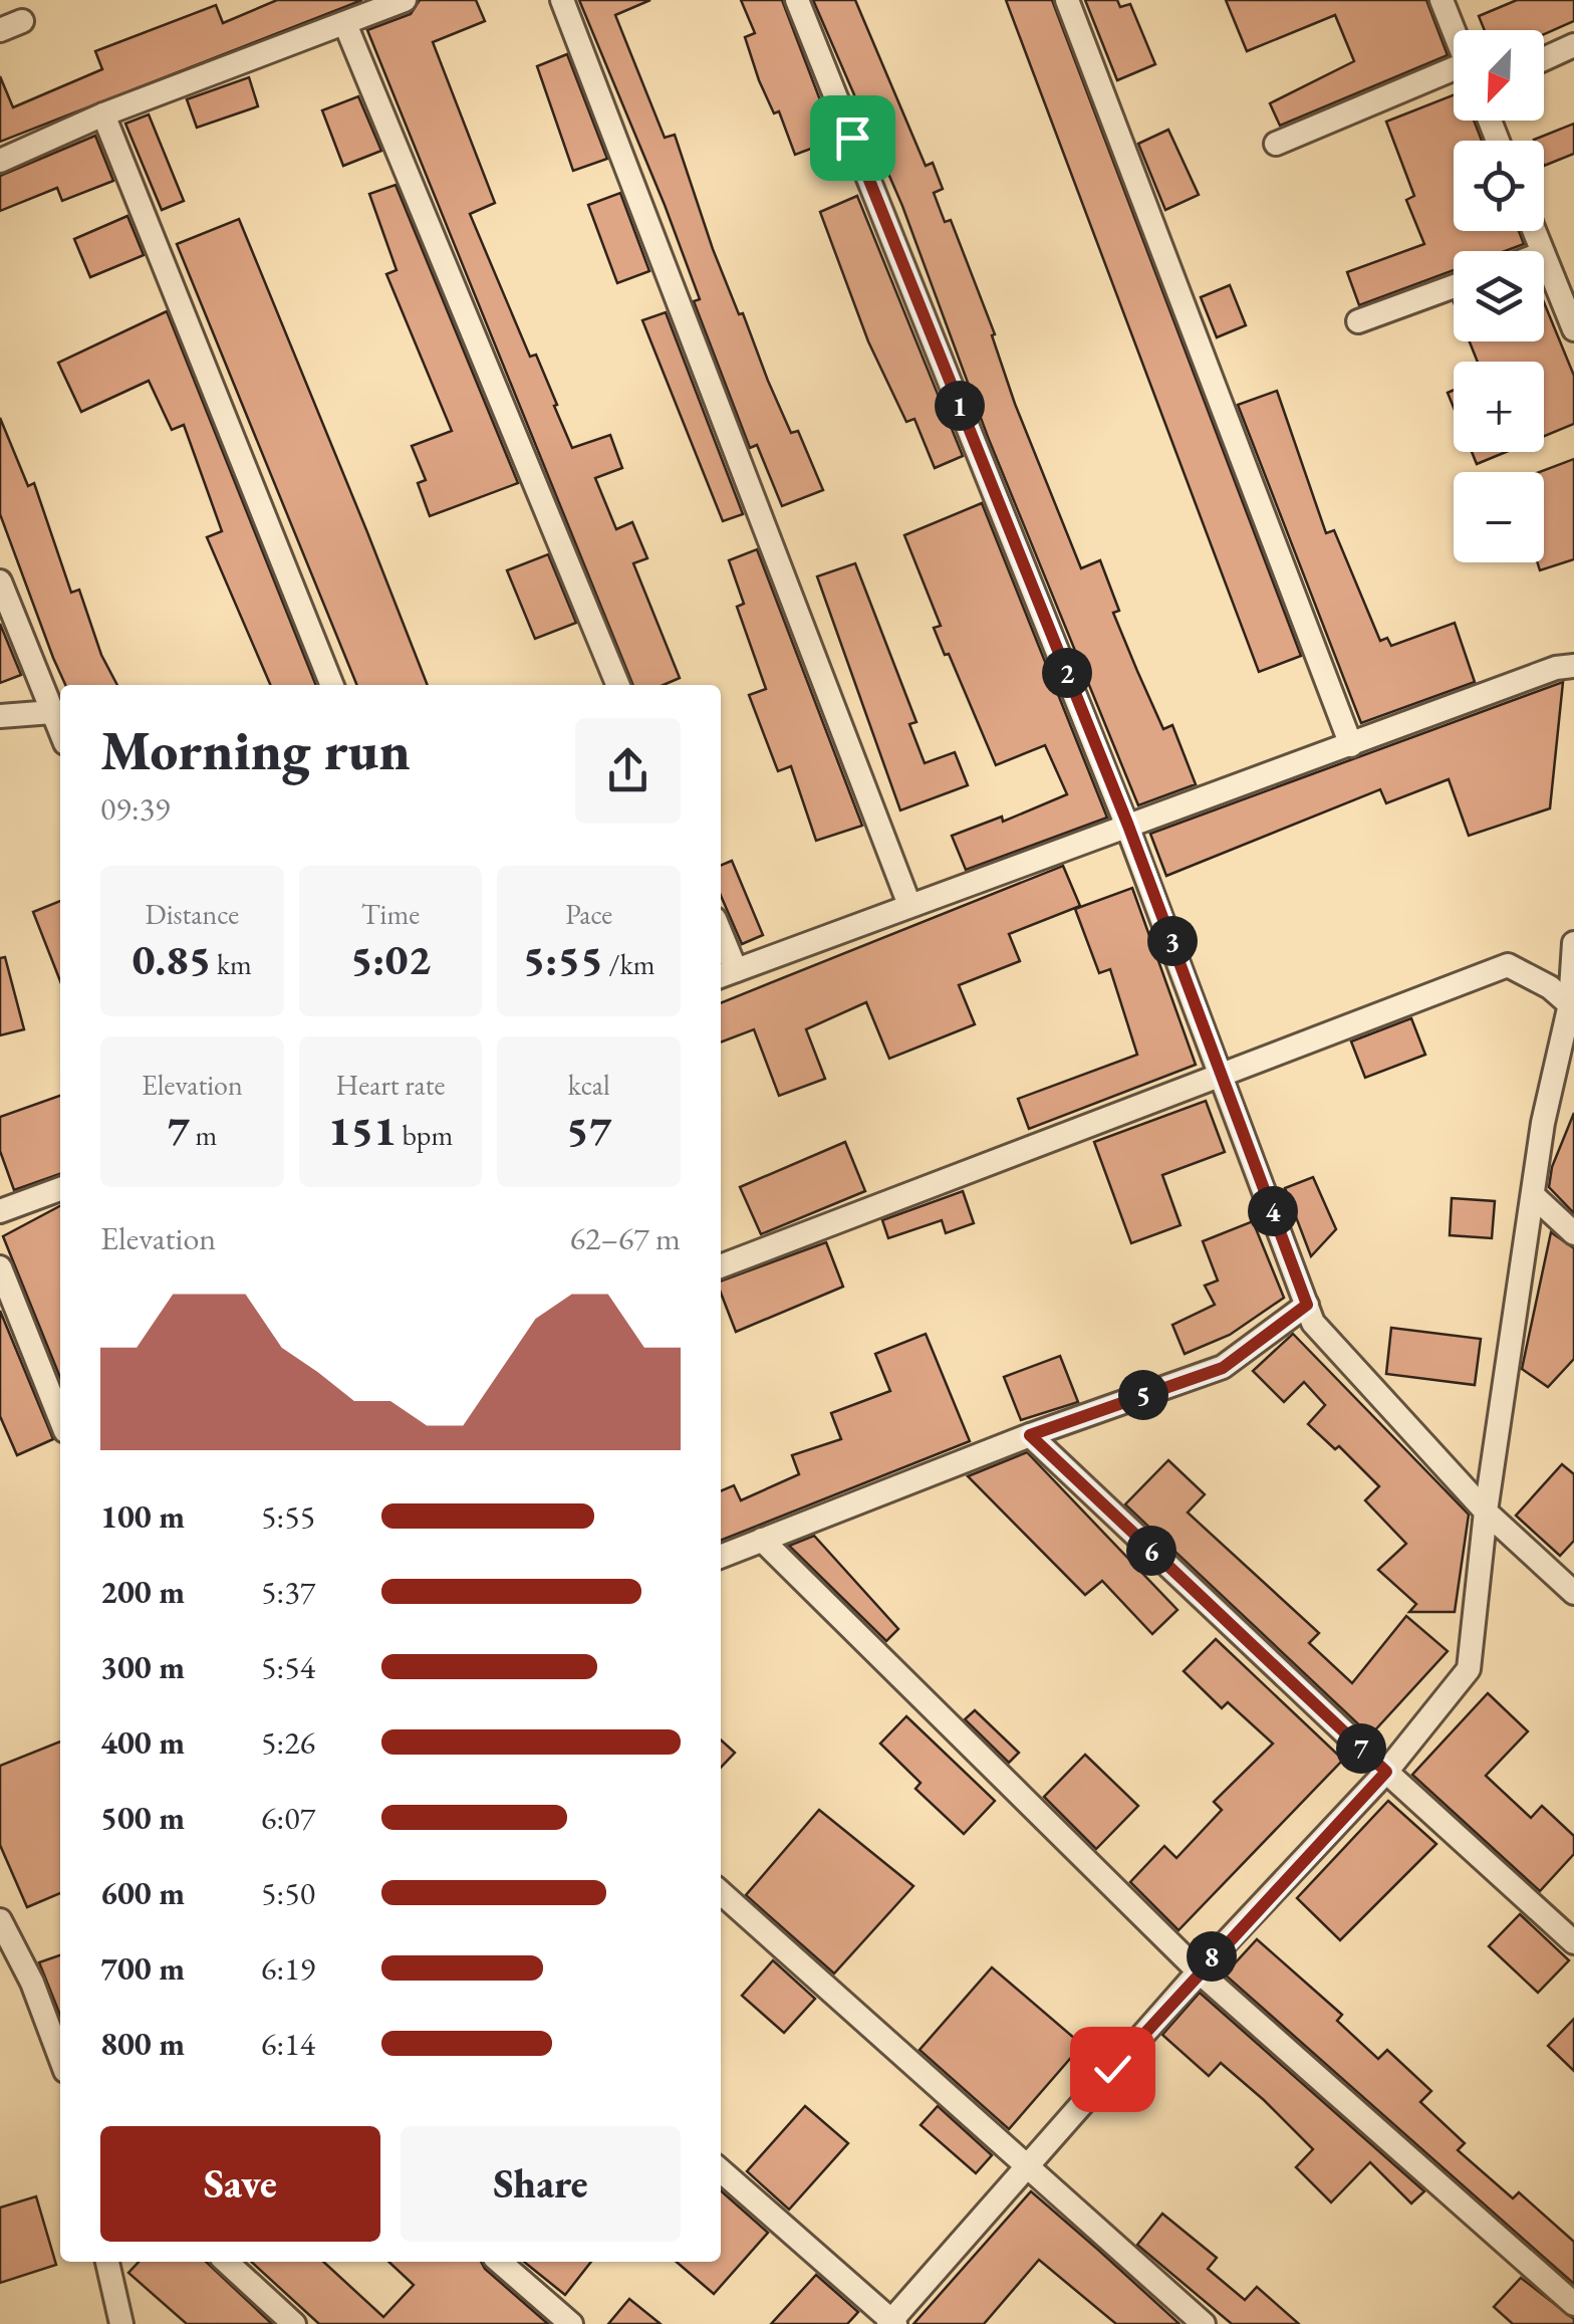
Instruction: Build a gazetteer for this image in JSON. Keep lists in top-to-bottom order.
{
  "north": "bottom left",
  "page": {
    "map_buttons": ["+", "−"],
    "pins": [
      "1",
      "2",
      "3",
      "4",
      "5",
      "6",
      "7",
      "8"
    ],
    "heading": ["Morning run", "09:39"],
    "stats": [
      ["Distance", "0.85 km"],
      ["Time", "5:02"],
      ["Pace", "5:55 /km"],
      ["Elevation", "7 m"],
      ["Heart rate", "151 bpm"],
      ["kcal", "57"]
    ],
    "chart": ["Elevation", "62–67 m"],
    "list": [
      {
        "name": "100 m",
        "note": "5:55"
      },
      {
        "name": "200 m",
        "note": "5:37"
      },
      {
        "name": "300 m",
        "note": "5:54"
      },
      {
        "name": "400 m",
        "note": "5:26"
      },
      {
        "name": "500 m",
        "note": "6:07"
      },
      {
        "name": "600 m",
        "note": "5:50"
      },
      {
        "name": "700 m",
        "note": "6:19"
      },
      {
        "name": "800 m",
        "note": "6:14"
      }
    ],
    "buttons": ["Save", "Share"]
  }
}
